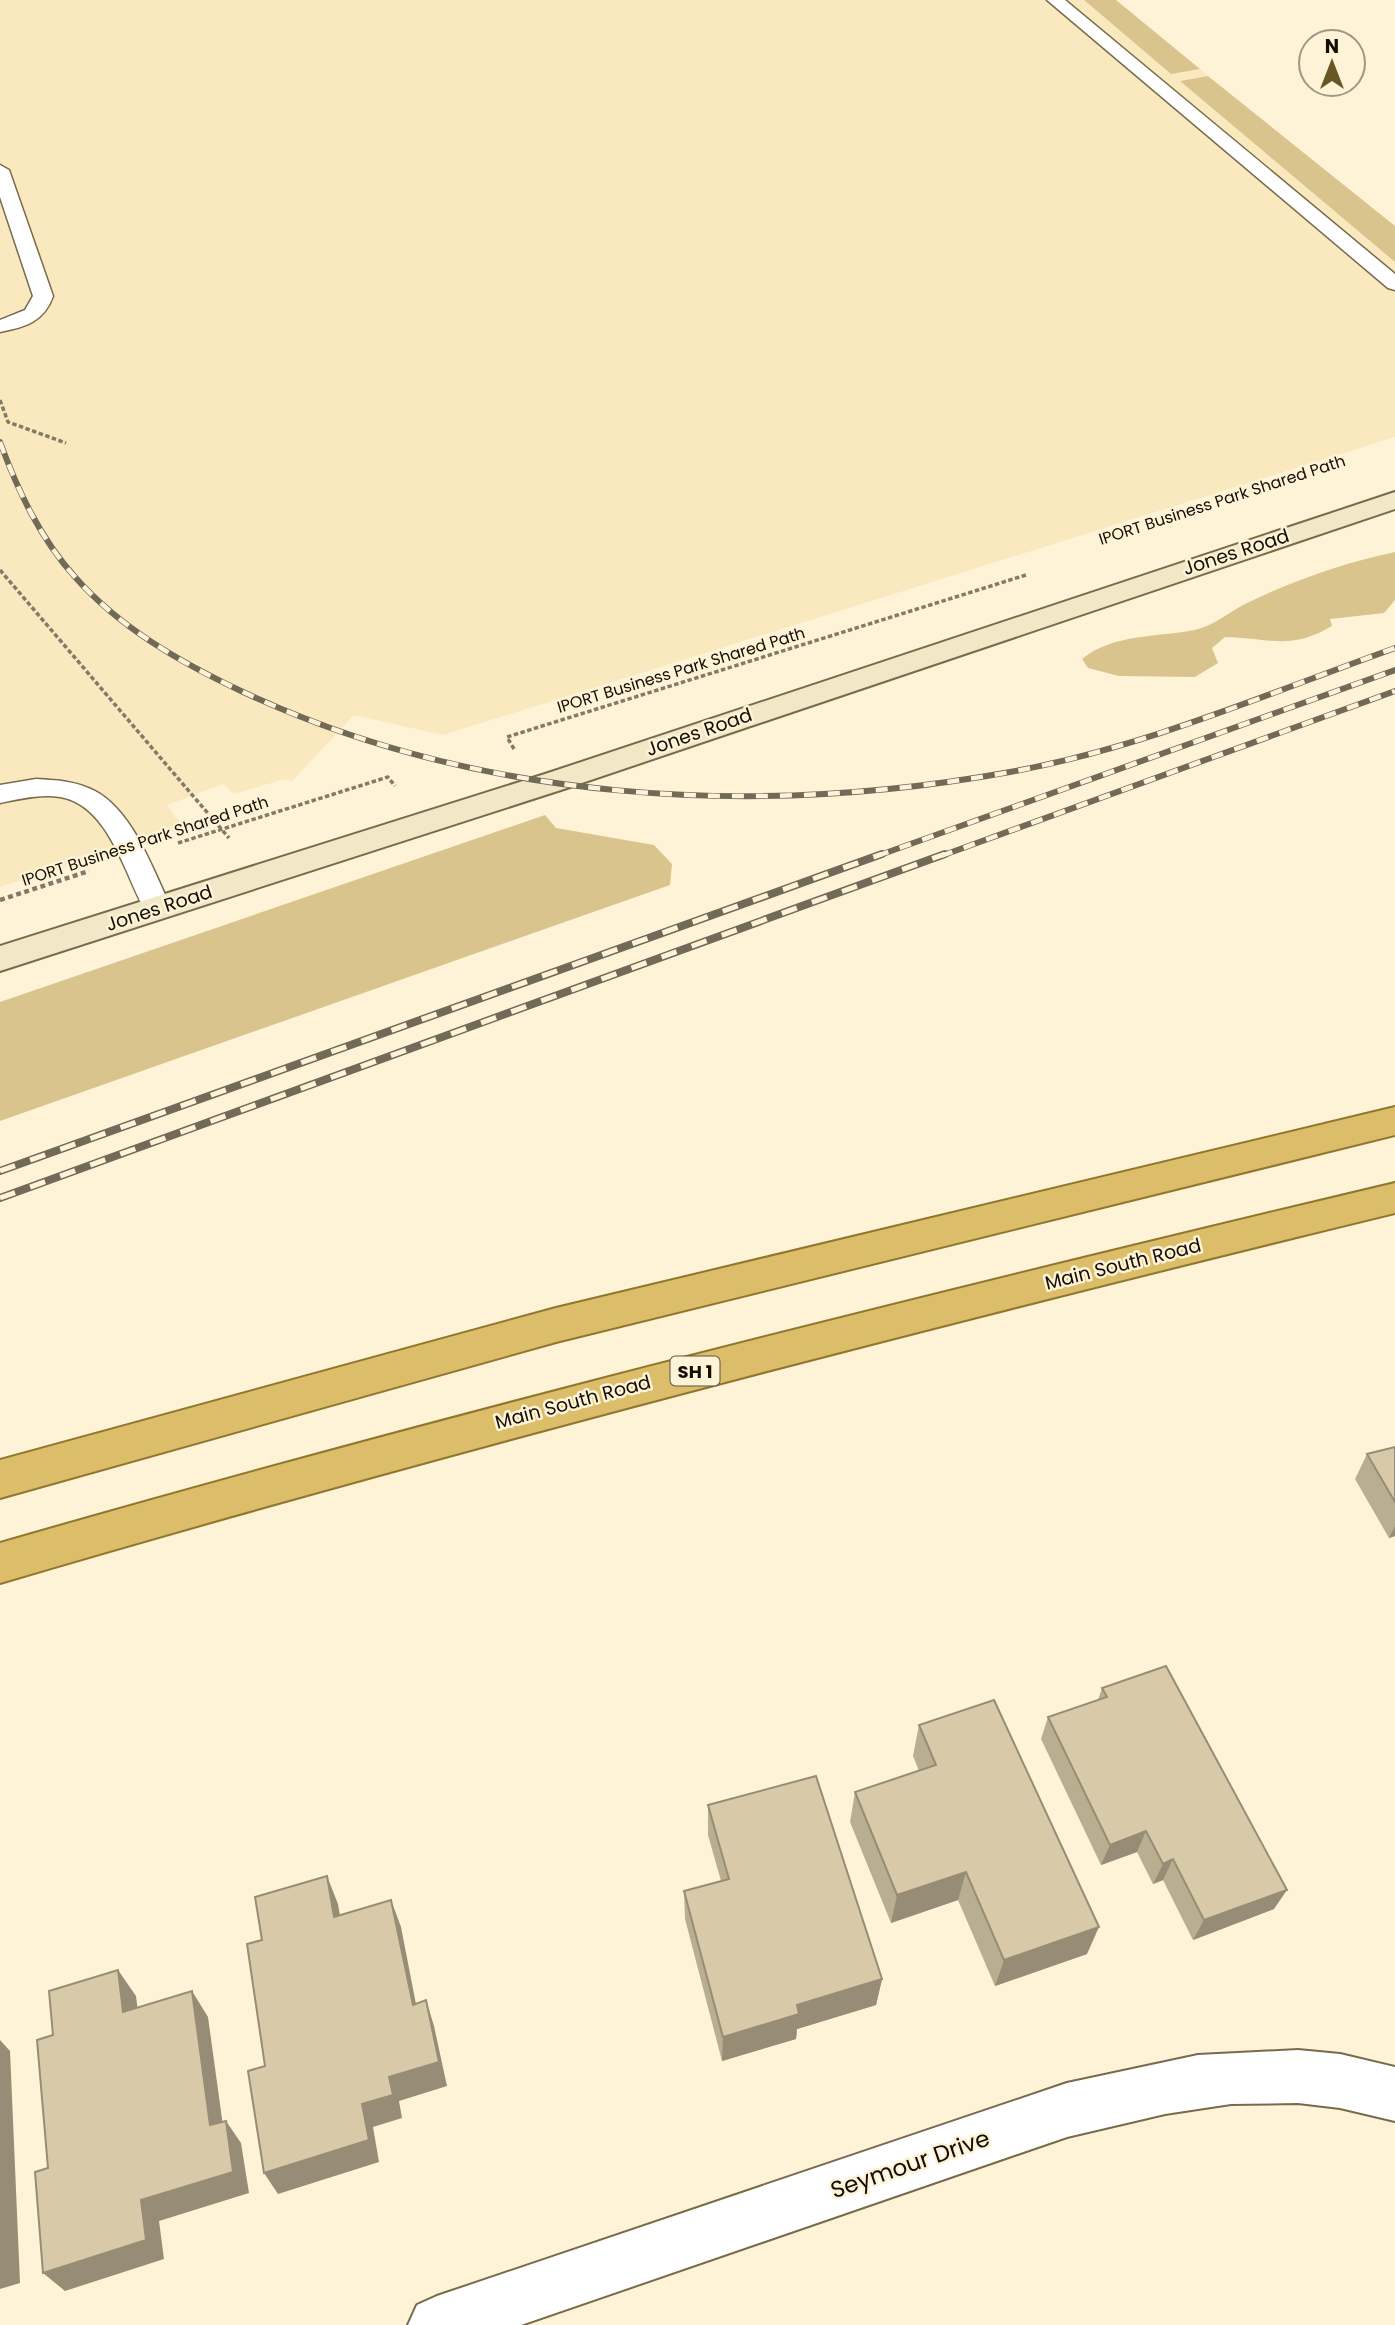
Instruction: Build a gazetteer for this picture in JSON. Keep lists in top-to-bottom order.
{
  "streets": {
    "highway": ["Main South Road", "SH 1"],
    "main road": ["Jones Road"],
    "street": ["Seymour Drive"],
    "path": ["IPORT Business Park Shared Path"]
  },
  "north": "top"
}
